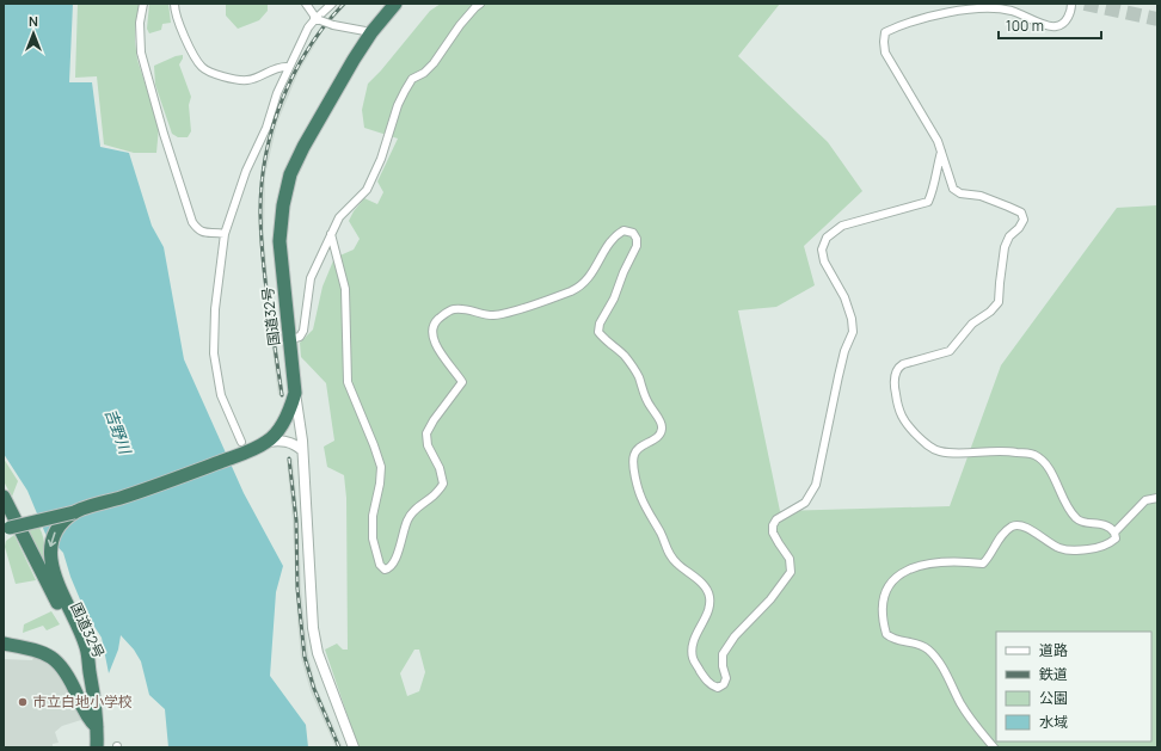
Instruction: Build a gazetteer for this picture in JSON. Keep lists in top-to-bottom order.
{
  "streets": {
    "highway": ["国道32号"]
  },
  "water": ["吉野川"],
  "places": ["市立白地小学校"],
  "legend": [
    "道路",
    "鉄道",
    "公園",
    "水域"
  ],
  "scale_bar": "100 m",
  "north": "top"
}
